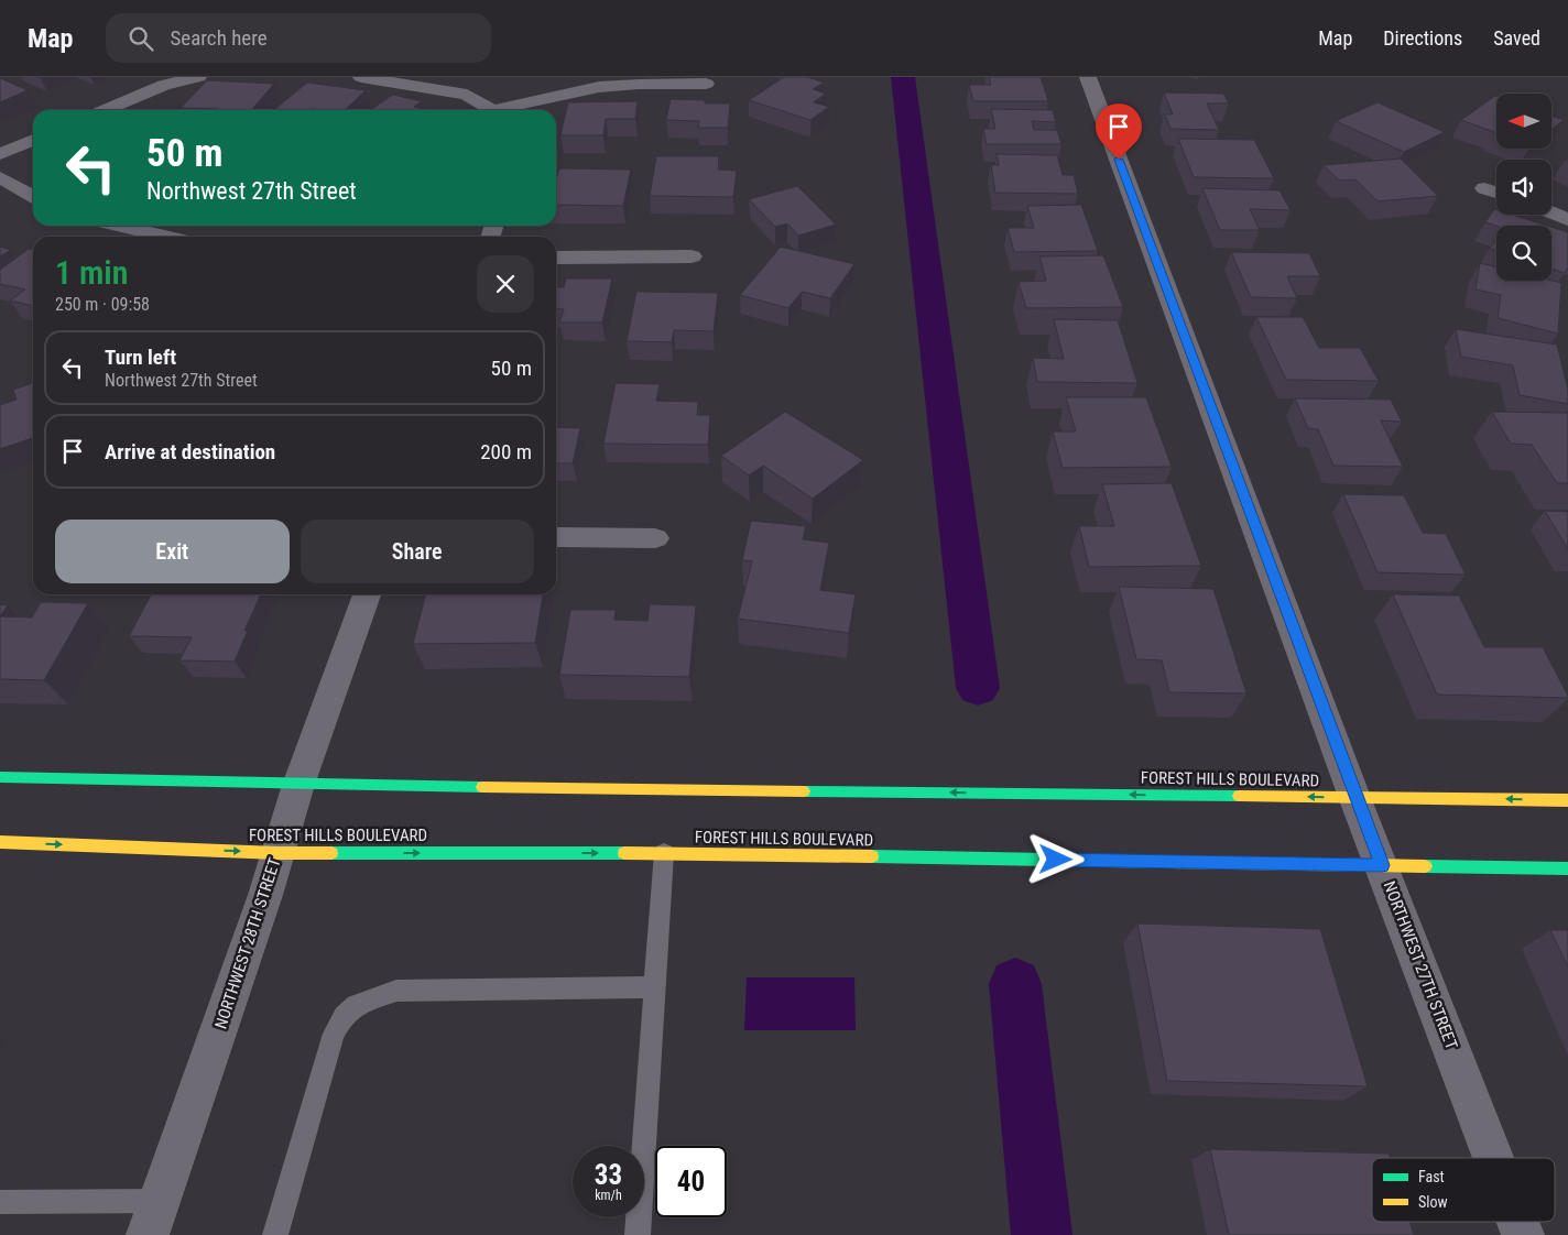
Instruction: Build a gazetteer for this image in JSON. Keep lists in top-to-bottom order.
{
  "streets": {
    "street": ["FOREST HILLS BOULEVARD", "NORTHWEST 28TH STREET", "NORTHWEST 27TH STREET"]
  },
  "crossings": [
    ["FOREST HILLS BOULEVARD", "NORTHWEST 28TH STREET"],
    ["FOREST HILLS BOULEVARD", "NORTHWEST 27TH STREET"]
  ],
  "legend": ["Fast", "Slow"],
  "north": "left",
  "page": {
    "header": "Map",
    "search": "Search here",
    "nav": ["Map", "Directions", "Saved"],
    "turn": ["50 m", "Northwest 27th Street"],
    "heading": ["1 min", "250 m · 09:58"],
    "list": [
      {
        "name": "Turn left",
        "note": "Northwest 27th Street",
        "value": "50 m"
      },
      {
        "name": "Arrive at destination",
        "value": "200 m"
      }
    ],
    "buttons": ["Exit", "Share"],
    "speed": "33 km/h",
    "limit": "40"
  }
}
